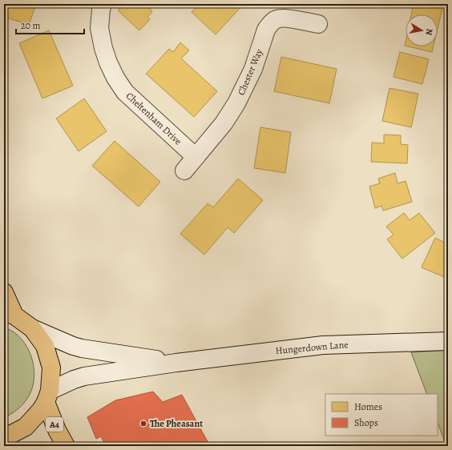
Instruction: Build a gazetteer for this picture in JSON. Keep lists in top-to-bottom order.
{
  "streets": {
    "main road": [
      "Chester Way",
      "Cheltenham Drive",
      "Hungerdown Lane",
      "A4"
    ]
  },
  "crossings": [
    ["Chester Way", "Cheltenham Drive"],
    ["Hungerdown Lane", "A4"]
  ],
  "places": ["The Pheasant"],
  "legend": ["Homes", "Shops"],
  "scale_bar": "20 m",
  "north": "right"
}
